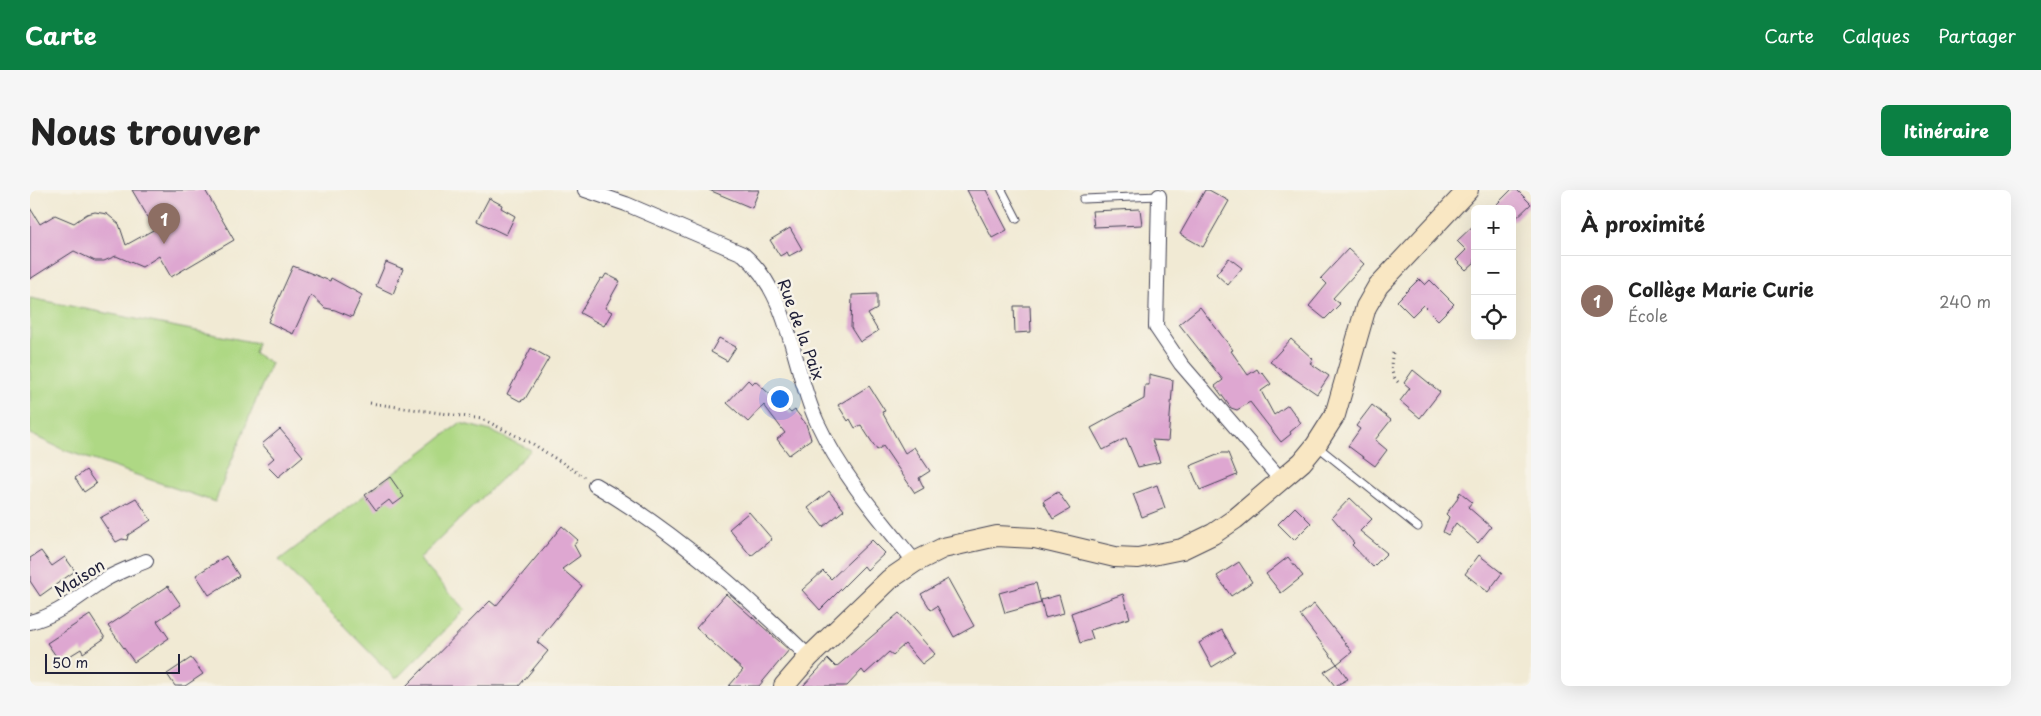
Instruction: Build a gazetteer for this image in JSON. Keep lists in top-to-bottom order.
{
  "streets": {
    "street": ["Rue de la Paix", "Maison"]
  },
  "scale_bar": "50 m",
  "page": {
    "header": "Carte",
    "nav": ["Carte", "Calques", "Partager"],
    "title": "Nous trouver",
    "buttons": "Itinéraire",
    "heading": "À proximité",
    "pins": "1",
    "map_buttons": ["+", "−"],
    "list": [
      {
        "mark": "1",
        "name": "Collège Marie Curie",
        "note": "École",
        "value": "240 m"
      }
    ],
    "scale": "50 m"
  }
}
